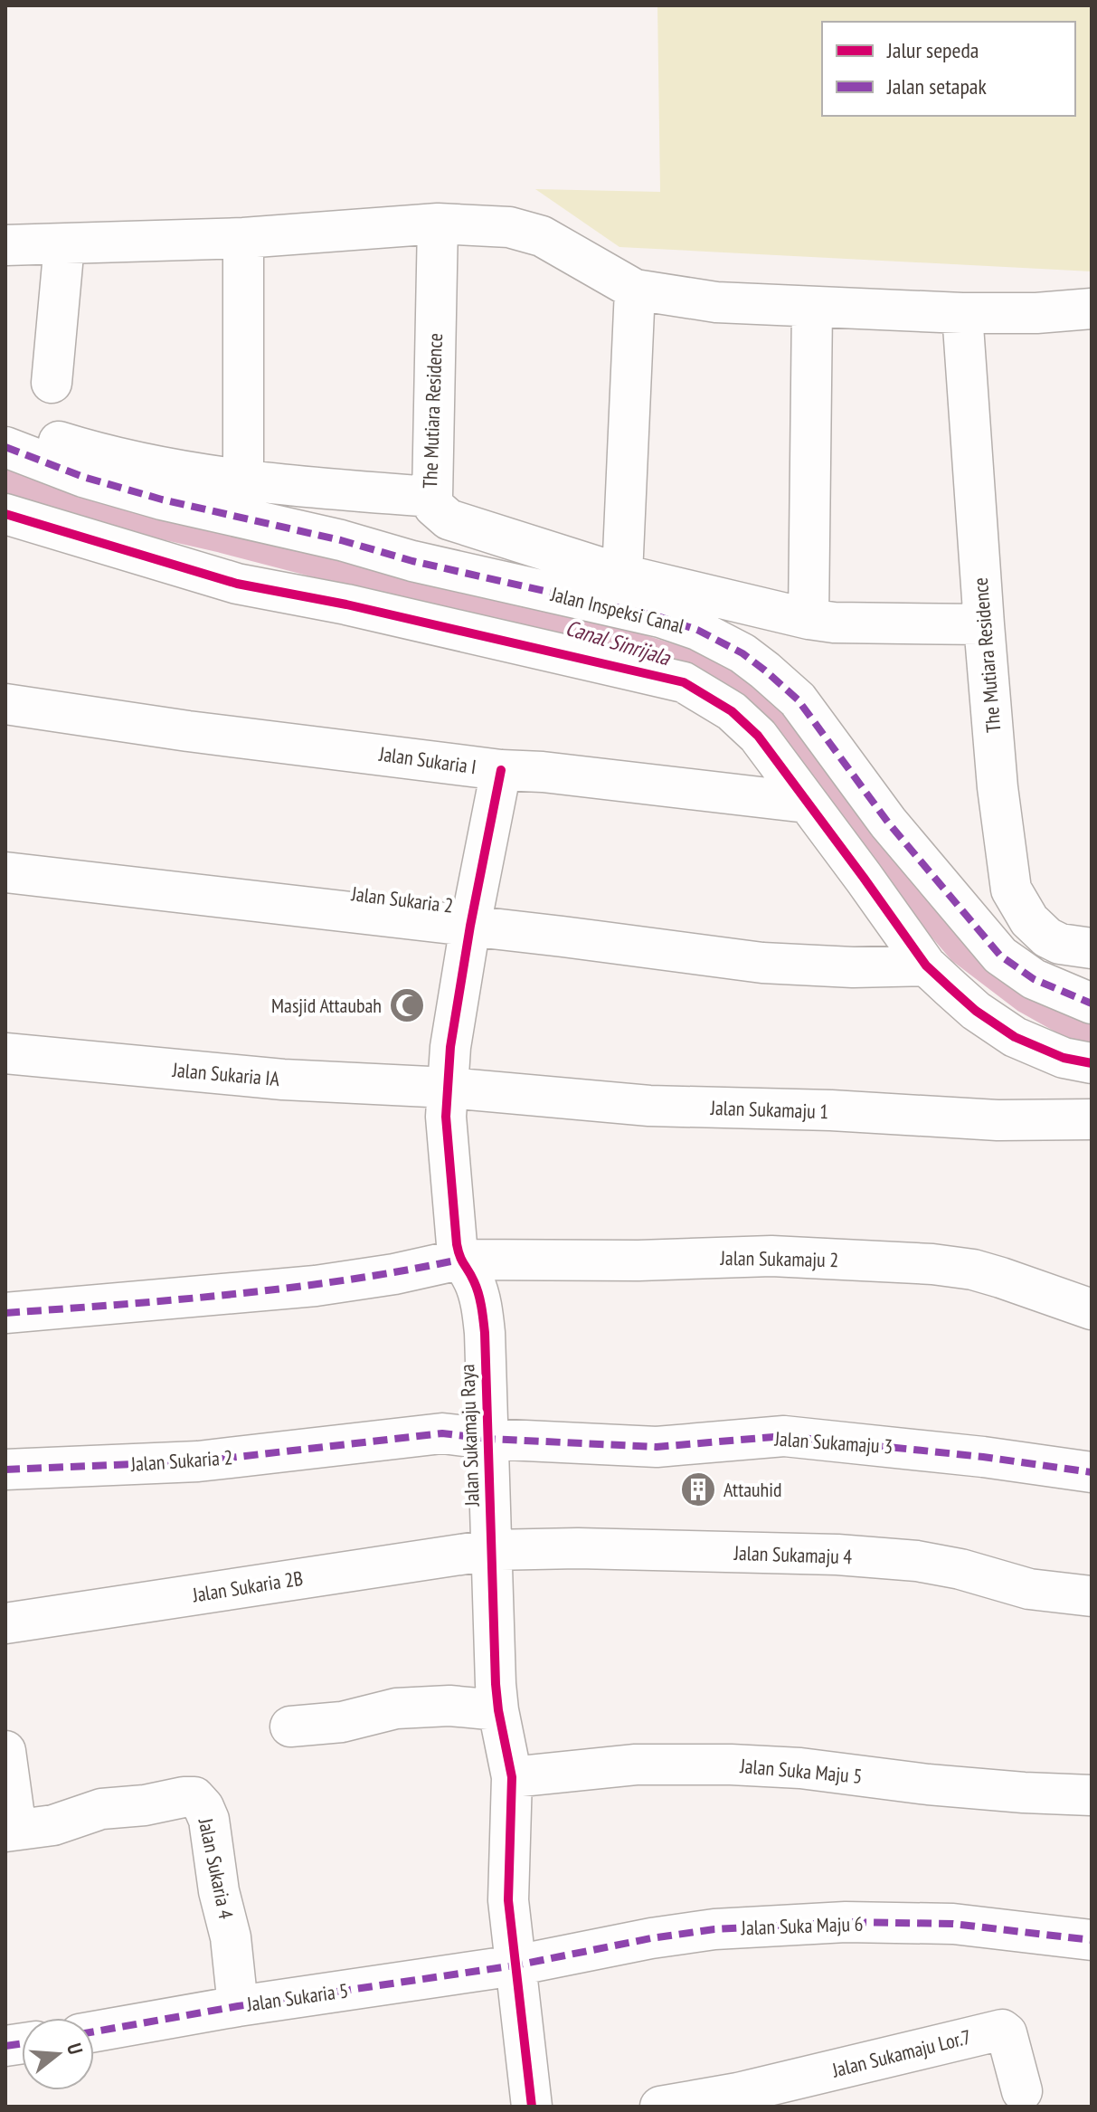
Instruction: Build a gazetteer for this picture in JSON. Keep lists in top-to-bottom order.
{
  "streets": {
    "street": [
      "The Mutiara Residence",
      "Jalan Inspeksi Canal",
      "Jalan Sukaria I",
      "Jalan Sukaria 2",
      "Jalan Sukaria IA",
      "Jalan Sukamaju 1",
      "Jalan Sukamaju 2",
      "Jalan Sukamaju Raya",
      "Jalan Sukamaju 3",
      "Jalan Sukamaju 4",
      "Jalan Sukaria 2B",
      "Jalan Suka Maju 5",
      "Jalan Sukaria 4",
      "Jalan Suka Maju 6",
      "Jalan Sukaria 5",
      "Jalan Sukamaju Lor.7"
    ]
  },
  "crossings": [
    ["Jalan Sukaria I", "Jalan Sukamaju Raya"],
    ["Jalan Sukaria 2", "Jalan Sukamaju Raya"],
    ["Jalan Sukaria 2", "Jalan Sukamaju 3"],
    ["Jalan Sukaria IA", "Jalan Sukamaju 1"],
    ["Jalan Sukaria IA", "Jalan Sukamaju Raya"],
    ["Jalan Sukamaju 1", "Jalan Sukamaju Raya"],
    ["Jalan Sukamaju 2", "Jalan Sukamaju Raya"],
    ["Jalan Sukamaju Raya", "Jalan Sukamaju 3"],
    ["Jalan Sukamaju Raya", "Jalan Sukamaju 4"],
    ["Jalan Sukamaju Raya", "Jalan Sukaria 2B"],
    ["Jalan Sukamaju Raya", "Jalan Suka Maju 5"],
    ["Jalan Sukamaju Raya", "Jalan Suka Maju 6"],
    ["Jalan Sukamaju Raya", "Jalan Sukaria 5"],
    ["Jalan Sukamaju 4", "Jalan Sukaria 2B"],
    ["Jalan Sukaria 4", "Jalan Sukaria 5"],
    ["Jalan Suka Maju 6", "Jalan Sukaria 5"]
  ],
  "water": ["Canal Sinrijala"],
  "places": {
    "mosque": ["Masjid Attaubah"],
    "building": ["Attauhid"]
  },
  "legend": ["Jalur sepeda", "Jalan setapak"],
  "north": "right"
}
